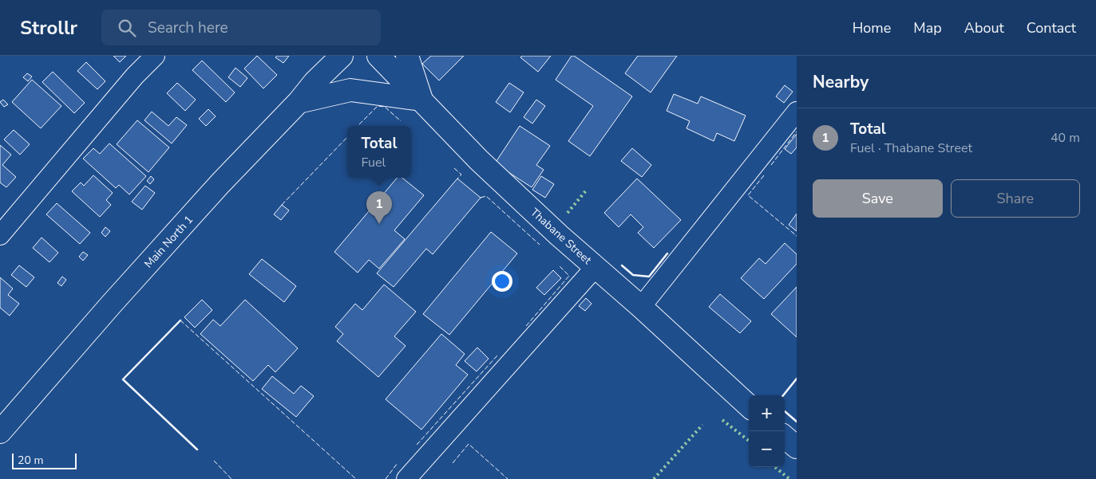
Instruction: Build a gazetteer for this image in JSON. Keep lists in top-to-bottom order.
{
  "streets": {
    "main road": ["Thabane Street", "Main North 1"]
  },
  "scale_bar": "20 m",
  "page": {
    "header": "Strollr",
    "search": "Search here",
    "nav": [
      "Home",
      "Map",
      "About",
      "Contact"
    ],
    "heading": "Nearby",
    "list": [
      {
        "mark": "1",
        "name": "Total",
        "note": "Fuel · Thabane Street",
        "value": "40 m"
      }
    ],
    "popup": ["Total", "Fuel"],
    "buttons": ["Save", "Share"],
    "pins": "1",
    "map_buttons": ["+", "−"],
    "scale": "20 m"
  }
}
